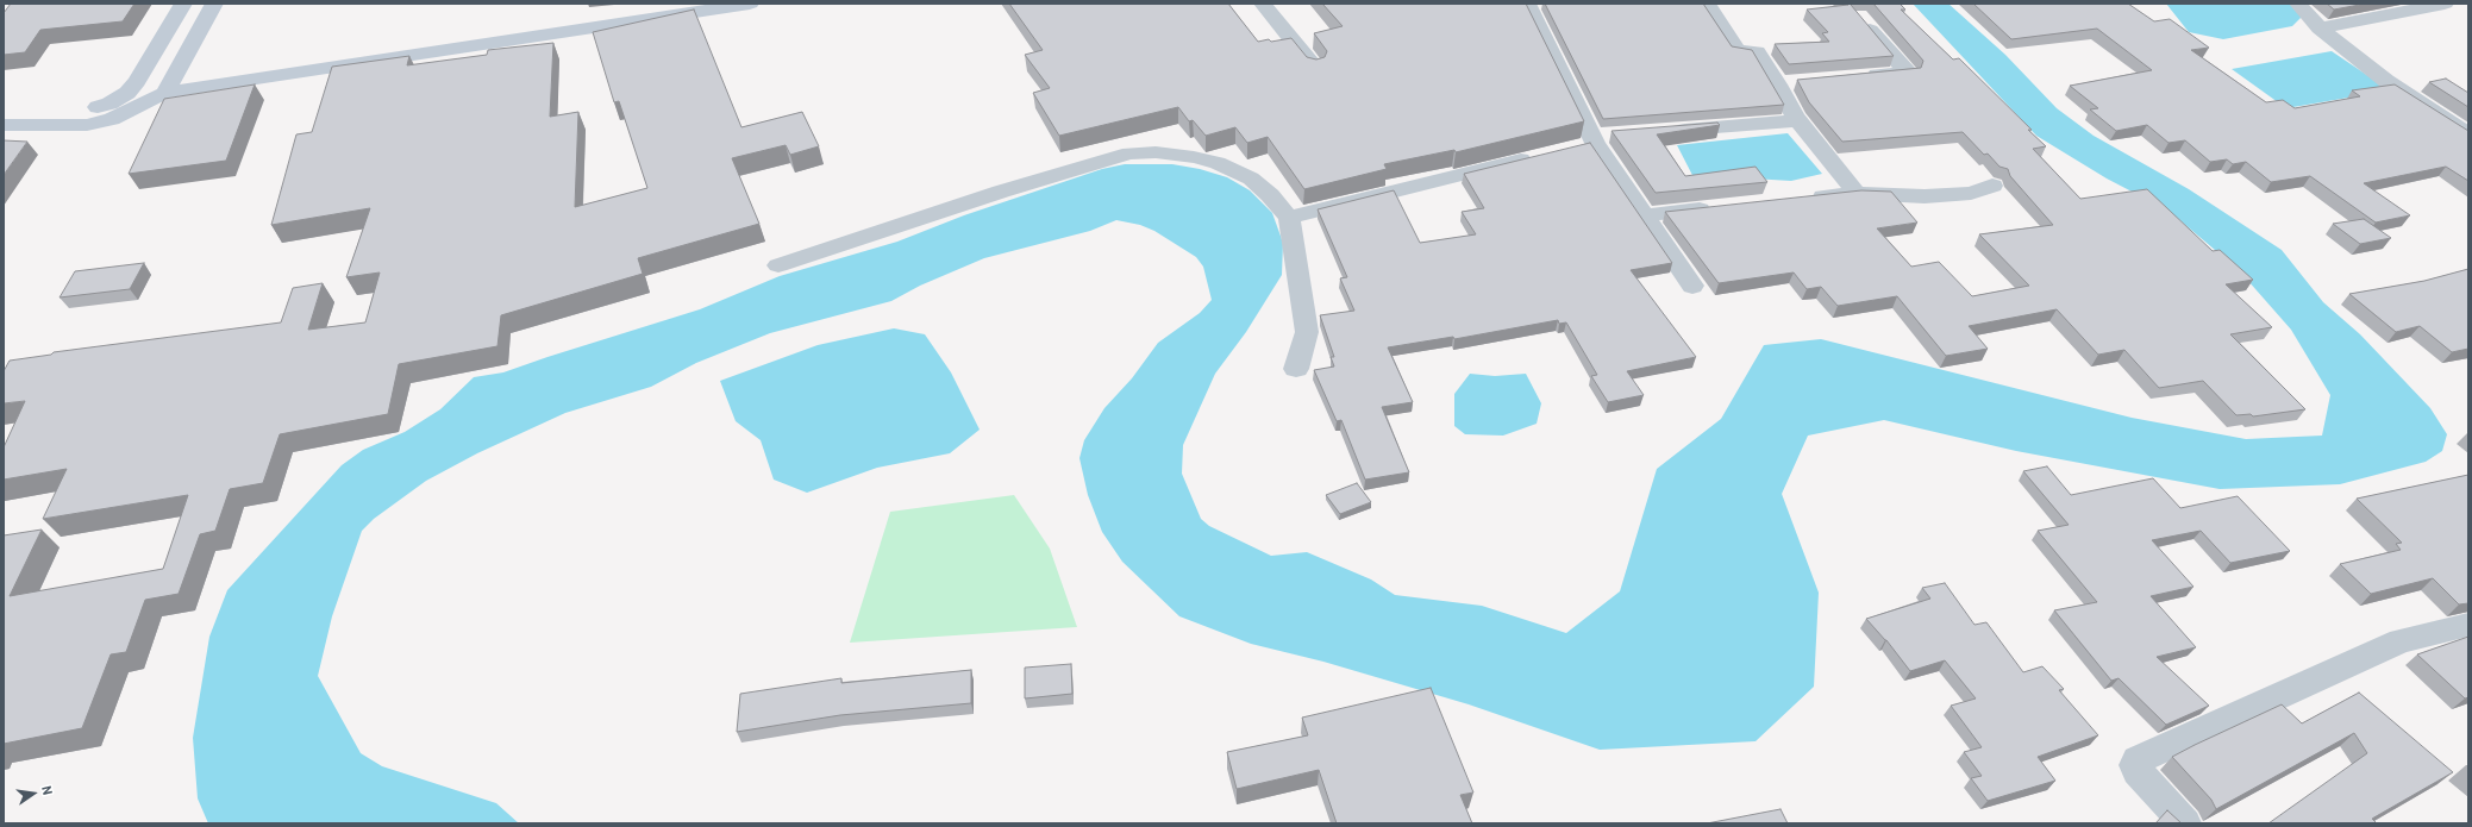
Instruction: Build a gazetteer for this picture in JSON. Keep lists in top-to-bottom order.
{
  "north": "right"
}
